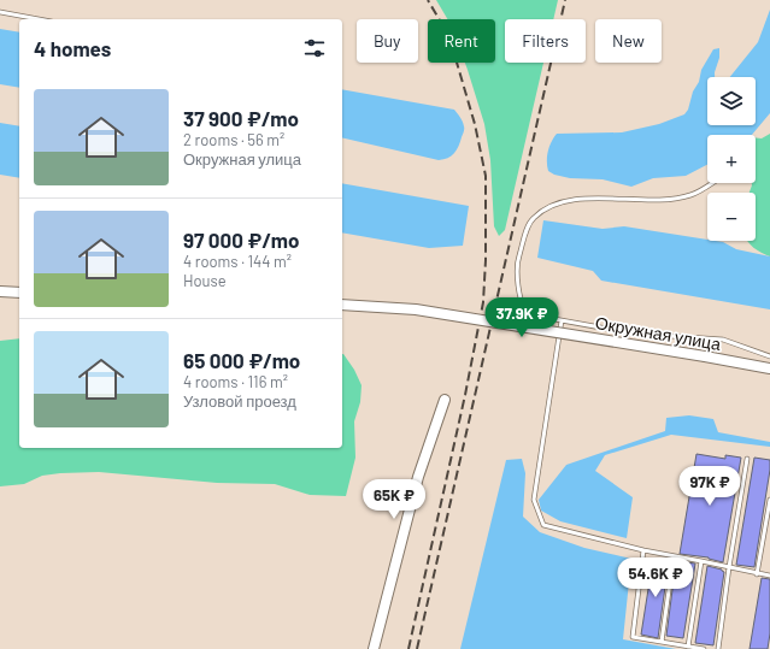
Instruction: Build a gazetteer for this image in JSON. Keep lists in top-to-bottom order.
{
  "streets": {
    "main road": ["Окружная улица"]
  },
  "page": {
    "chip": [
      "Buy",
      "Rent",
      "Filters",
      "New"
    ],
    "heading": "4 homes",
    "map_buttons": ["+", "−"],
    "list": [
      {
        "name": "37 900 ₽/mo",
        "note": "2 rooms · 56 m² · Окружная улица"
      },
      {
        "name": "97 000 ₽/mo",
        "note": "4 rooms · 144 m² · House"
      },
      {
        "name": "65 000 ₽/mo",
        "note": "4 rooms · 116 m² · Узловой проезд"
      }
    ],
    "price": [
      "37.9K ₽",
      "97K ₽",
      "65K ₽",
      "54.6K ₽"
    ]
  }
}
